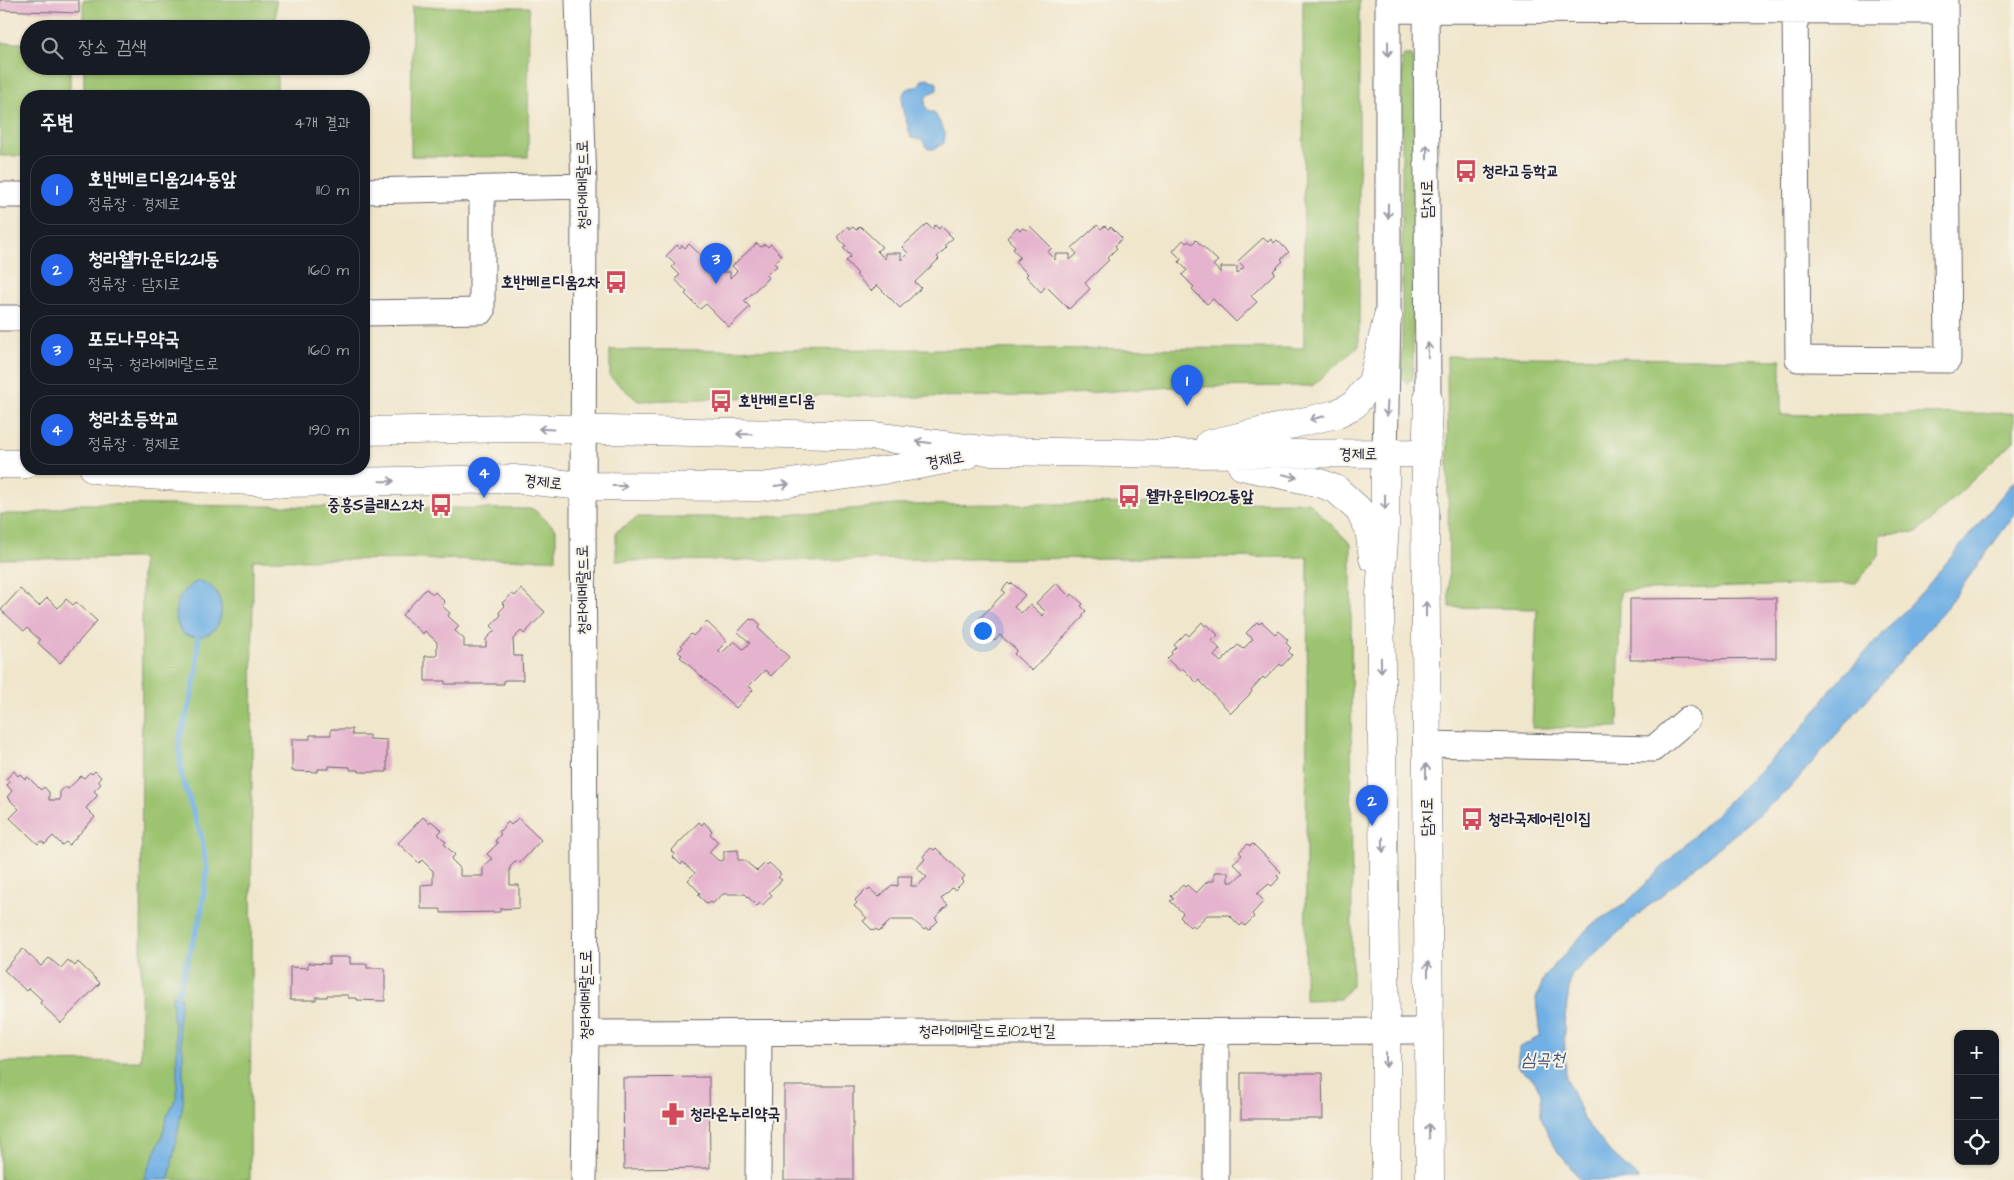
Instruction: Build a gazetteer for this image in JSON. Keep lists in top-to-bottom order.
{
  "streets": {
    "main road": ["담지로", "경제로"],
    "street": ["청라에메랄드로", "청라에메랄드로102번길"]
  },
  "crossings": [
    ["청라에메랄드로", "경제로"],
    ["청라에메랄드로", "청라에메랄드로102번길"],
    ["담지로", "경제로"],
    ["담지로", "청라에메랄드로102번길"]
  ],
  "water": ["심곡천"],
  "places": {
    "bus stop": [
      "청라고등학교",
      "호반베르디움2차",
      "호반베르디움",
      "웰카운티1902동앞",
      "중흥S클래스2차",
      "청라국제어린이집"
    ],
    "pharmacy": ["청라온누리약국"]
  },
  "page": {
    "search": "장소 검색",
    "heading": ["주변", "4개 결과"],
    "list": [
      {
        "mark": "1",
        "name": "호반베르디움214동앞",
        "note": "정류장 · 경제로",
        "value": "110 m"
      },
      {
        "mark": "2",
        "name": "청라웰카운티221동",
        "note": "정류장 · 담지로",
        "value": "160 m"
      },
      {
        "mark": "3",
        "name": "포도나무약국",
        "note": "약국 · 청라에메랄드로",
        "value": "160 m"
      },
      {
        "mark": "4",
        "name": "청라초등학교",
        "note": "정류장 · 경제로",
        "value": "190 m"
      }
    ],
    "pins": [
      "3",
      "1",
      "4",
      "2"
    ],
    "map_buttons": ["+", "−"]
  }
}
